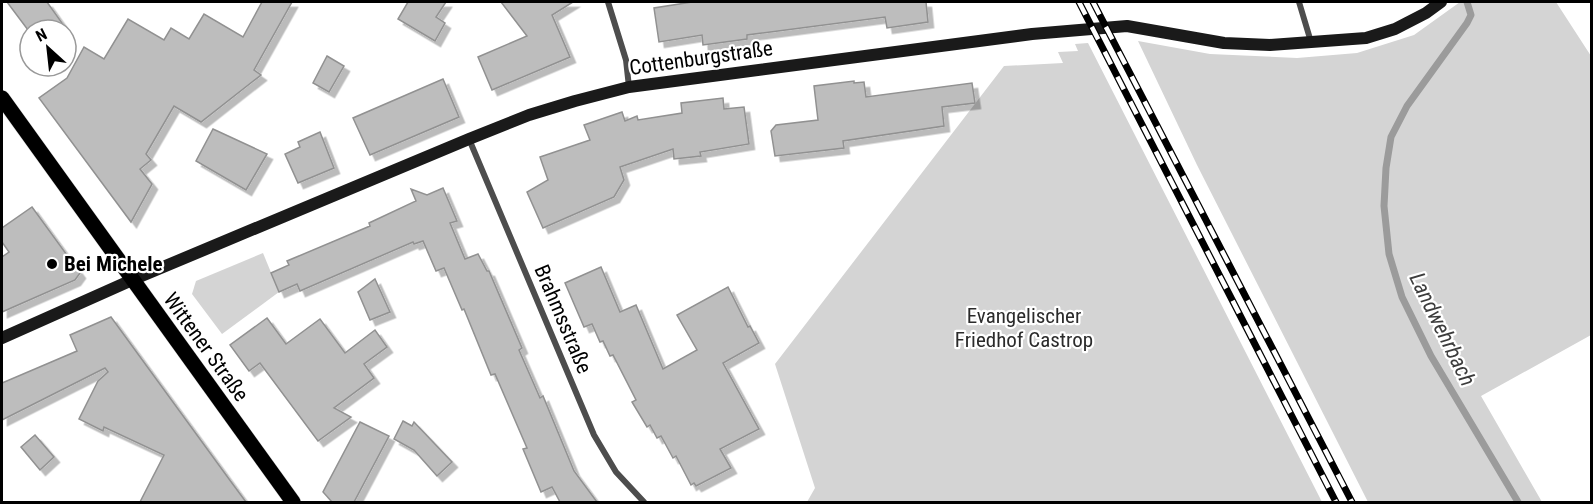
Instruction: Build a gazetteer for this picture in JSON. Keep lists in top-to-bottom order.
{
  "streets": {
    "main road": ["Wittener Straße"],
    "street": ["Cottenburgstraße", "Brahmsstraße"]
  },
  "crossings": [
    ["Cottenburgstraße", "Brahmsstraße"],
    ["Cottenburgstraße", "Wittener Straße"]
  ],
  "water": ["Landwehrbach"],
  "parks": ["Evangelischer Friedhof Castrop"],
  "places": ["Bei Michele"],
  "north": "top left"
}
